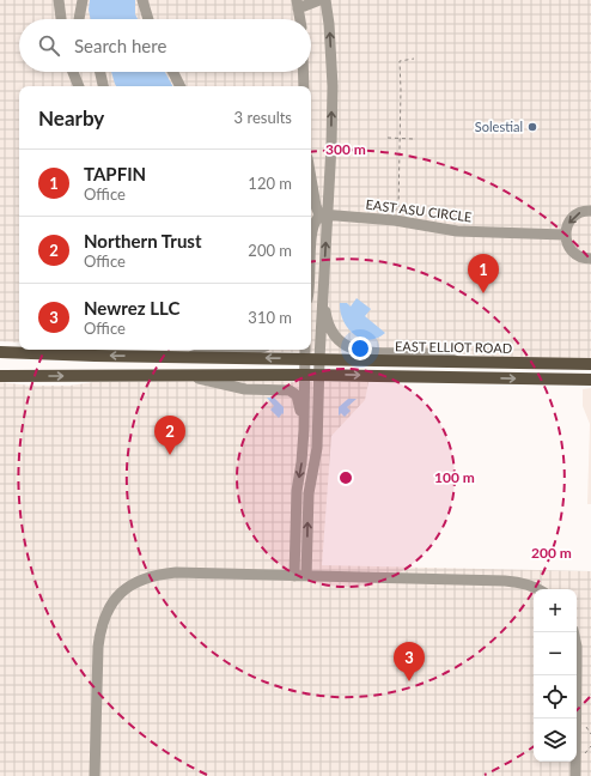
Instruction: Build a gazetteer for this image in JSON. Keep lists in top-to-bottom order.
{
  "streets": {
    "main road": ["EAST ELLIOT ROAD"],
    "street": ["EAST ASU CIRCLE"]
  },
  "places": ["Solestial"],
  "page": {
    "search": "Search here",
    "heading": ["Nearby", "3 results"],
    "list": [
      {
        "mark": "1",
        "name": "TAPFIN",
        "note": "Office",
        "value": "120 m"
      },
      {
        "mark": "2",
        "name": "Northern Trust",
        "note": "Office",
        "value": "200 m"
      },
      {
        "mark": "3",
        "name": "Newrez LLC",
        "note": "Office",
        "value": "310 m"
      }
    ],
    "pins": ["1", "2", "3"],
    "map_buttons": ["+", "−"]
  },
  "rings": ["300 m", "100 m", "200 m"]
}
